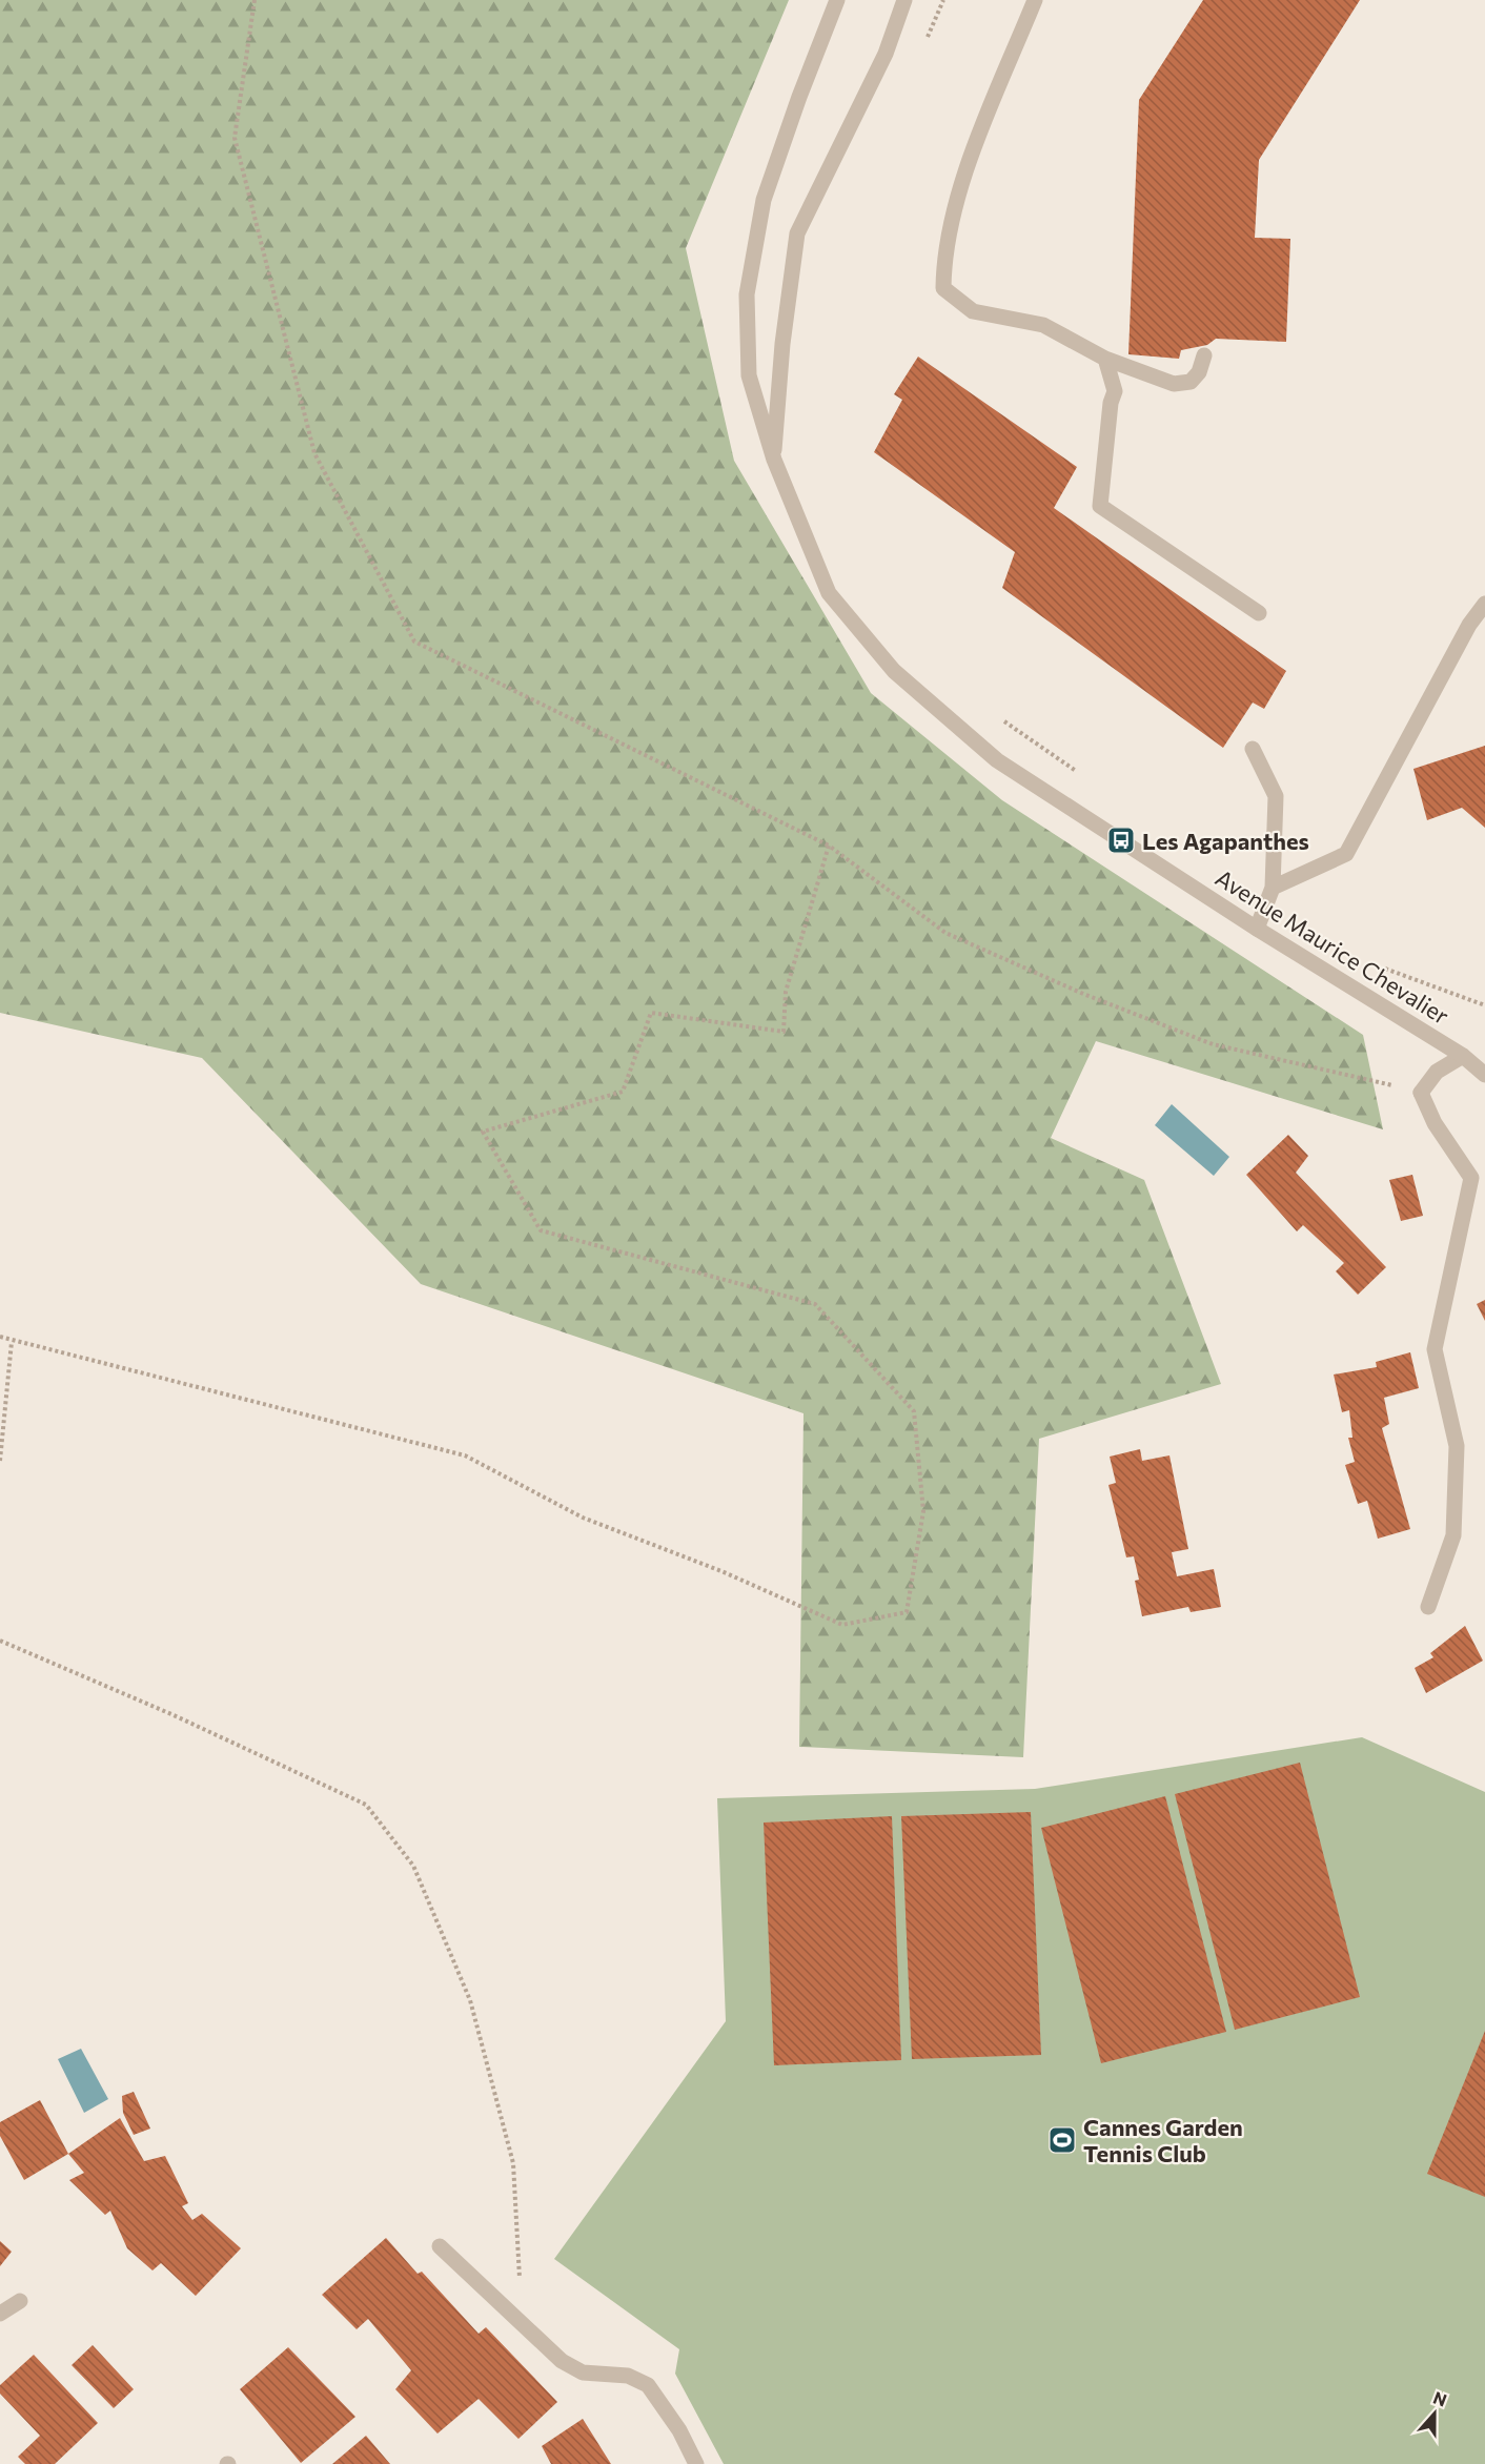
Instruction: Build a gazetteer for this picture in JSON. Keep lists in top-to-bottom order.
{
  "streets": {
    "street": ["Avenue Maurice Chevalier"]
  },
  "places": {
    "bus stop": ["Les Agapanthes"],
    "sports": ["Cannes Garden Tennis Club"]
  },
  "north": "top"
}
